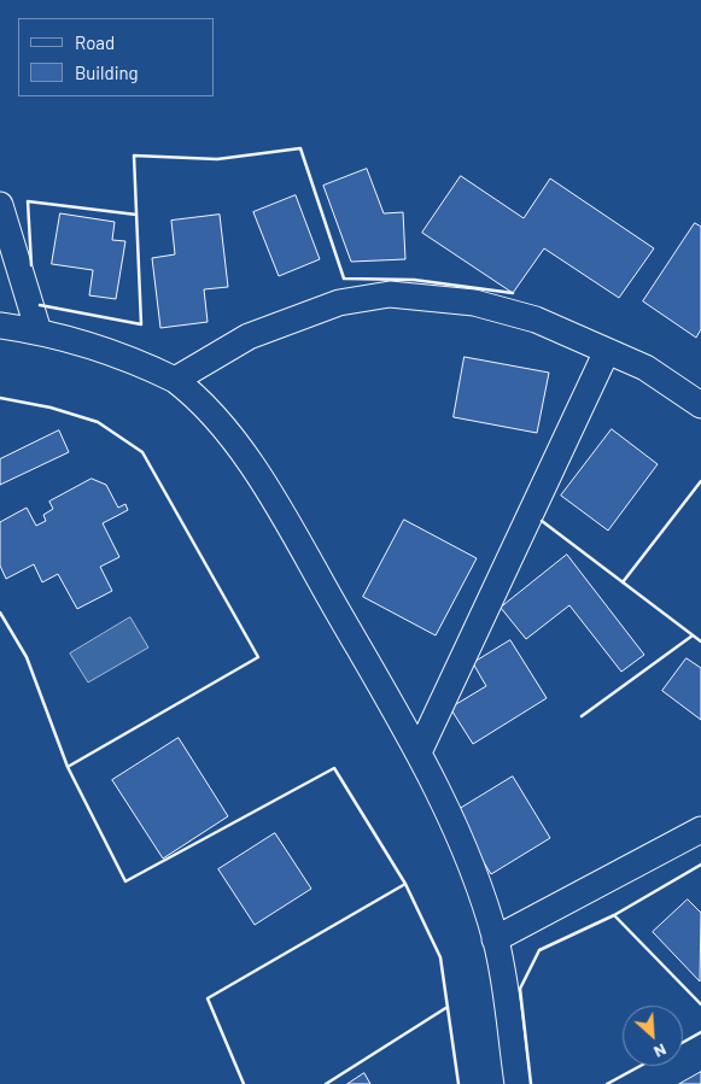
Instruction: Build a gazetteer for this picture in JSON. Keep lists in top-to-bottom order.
{
  "legend": ["Road", "Building"],
  "north": "bottom right"
}
